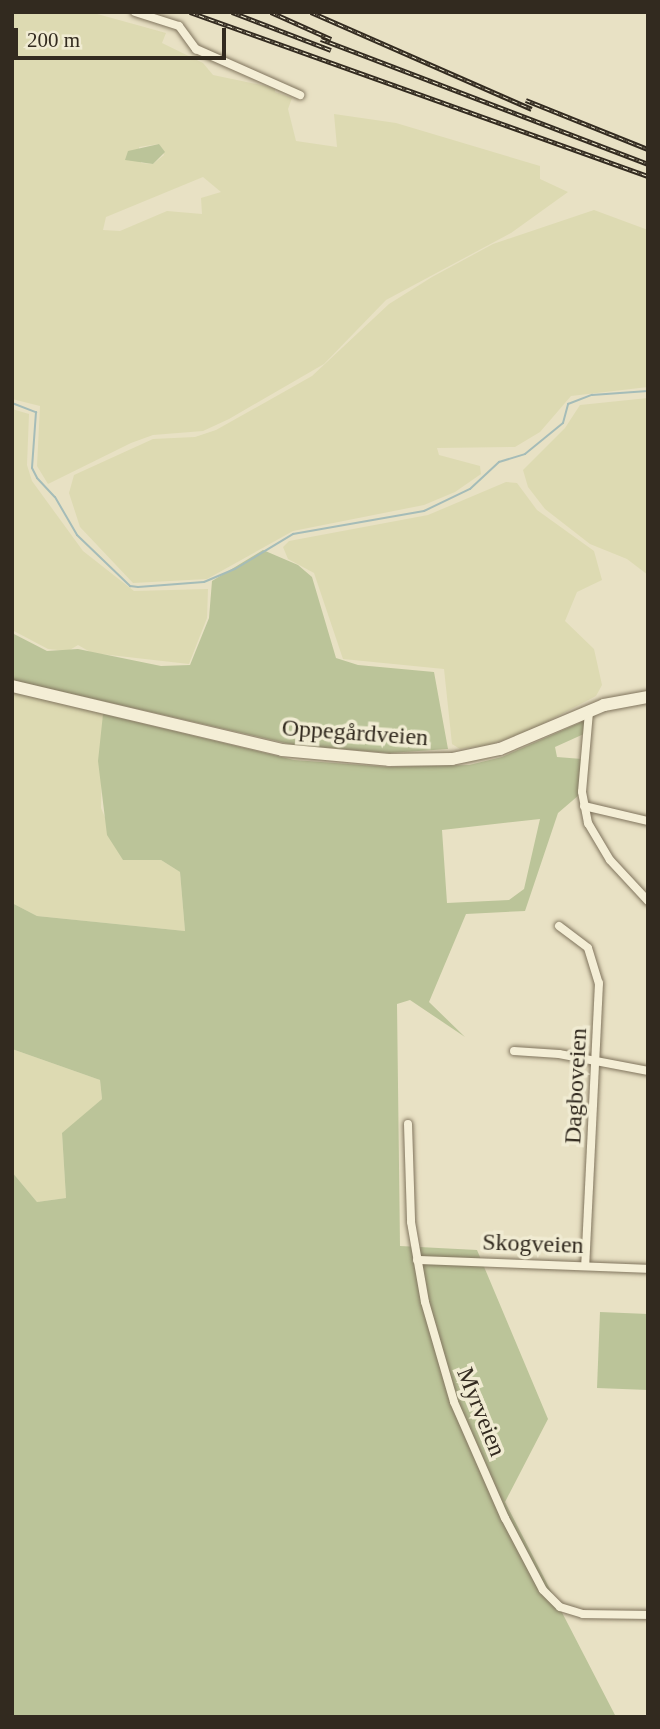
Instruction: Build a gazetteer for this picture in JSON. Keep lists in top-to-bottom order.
{
  "streets": {
    "main road": ["Oppegårdveien"],
    "street": ["Dagboveien", "Skogveien", "Myrveien"]
  },
  "crossings": [
    ["Dagboveien", "Skogveien"],
    ["Skogveien", "Myrveien"]
  ],
  "scale_bar": "200 m"
}
